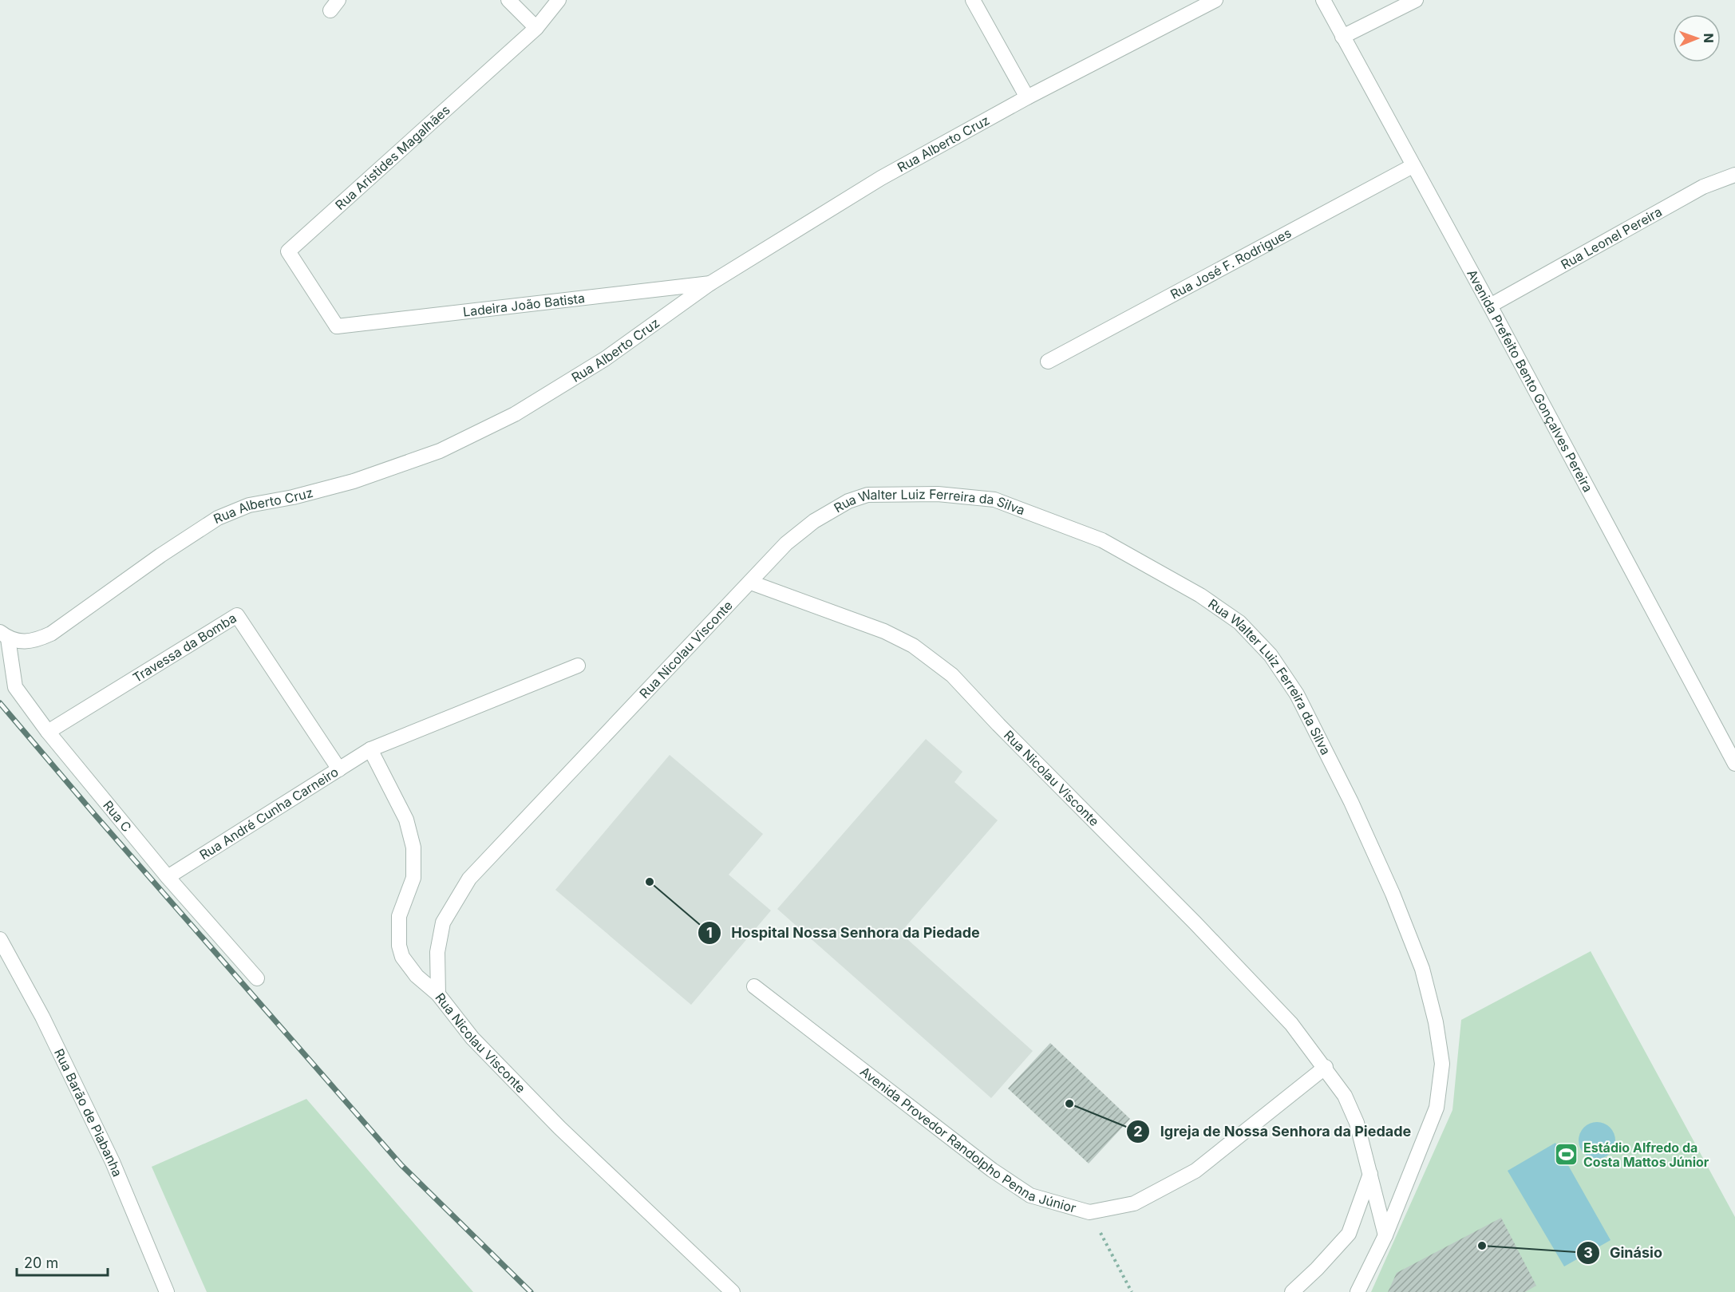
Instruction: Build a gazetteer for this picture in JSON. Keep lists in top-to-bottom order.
{
  "streets": {
    "street": [
      "Rua Alberto Cruz",
      "Rua Aristides Magalhães",
      "Rua Leonel Pereira",
      "Rua José F. Rodrigues",
      "Ladeira João Batista",
      "Avenida Prefeito Bento Gonçalves Pereira",
      "Rua Walter Luiz Ferreira da Silva",
      "Rua Nicolau Visconte",
      "Travessa da Bomba",
      "Rua André Cunha Carneiro",
      "Rua C",
      "Rua Barão de Piabanha",
      "Avenida Provedor Randolpho Penna Júnior"
    ]
  },
  "crossings": [
    ["Rua Alberto Cruz", "Ladeira João Batista"],
    ["Rua Alberto Cruz", "Rua C"],
    ["Rua Aristides Magalhães", "Ladeira João Batista"],
    ["Rua Leonel Pereira", "Avenida Prefeito Bento Gonçalves Pereira"],
    ["Rua José F. Rodrigues", "Avenida Prefeito Bento Gonçalves Pereira"],
    ["Rua Walter Luiz Ferreira da Silva", "Rua Nicolau Visconte"],
    ["Rua Nicolau Visconte", "Avenida Provedor Randolpho Penna Júnior"],
    ["Travessa da Bomba", "Rua André Cunha Carneiro"],
    ["Travessa da Bomba", "Rua C"],
    ["Rua André Cunha Carneiro", "Rua C"]
  ],
  "places": {
    "other": ["Hospital Nossa Senhora da Piedade", "Igreja de Nossa Senhora da Piedade", "Ginásio"],
    "sports": ["Estádio Alfredo da Costa Mattos Júnior"]
  },
  "scale_bar": "20 m",
  "north": "right"
}
